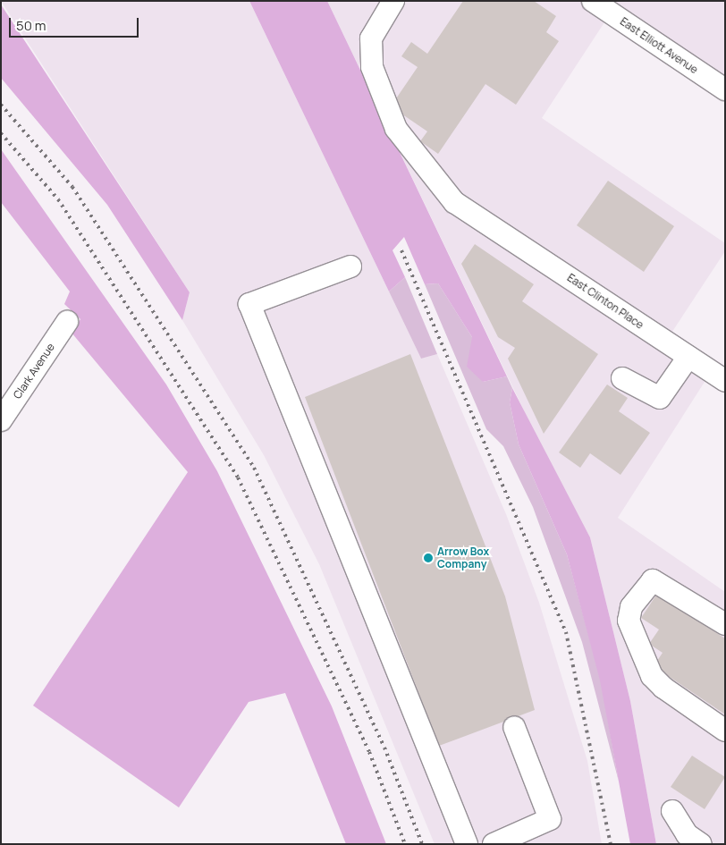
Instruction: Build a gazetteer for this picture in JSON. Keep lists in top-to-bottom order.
{
  "streets": {
    "street": ["East Elliott Avenue", "East Clinton Place", "Clark Avenue"]
  },
  "places": ["Arrow Box Company"],
  "scale_bar": "50 m"
}
